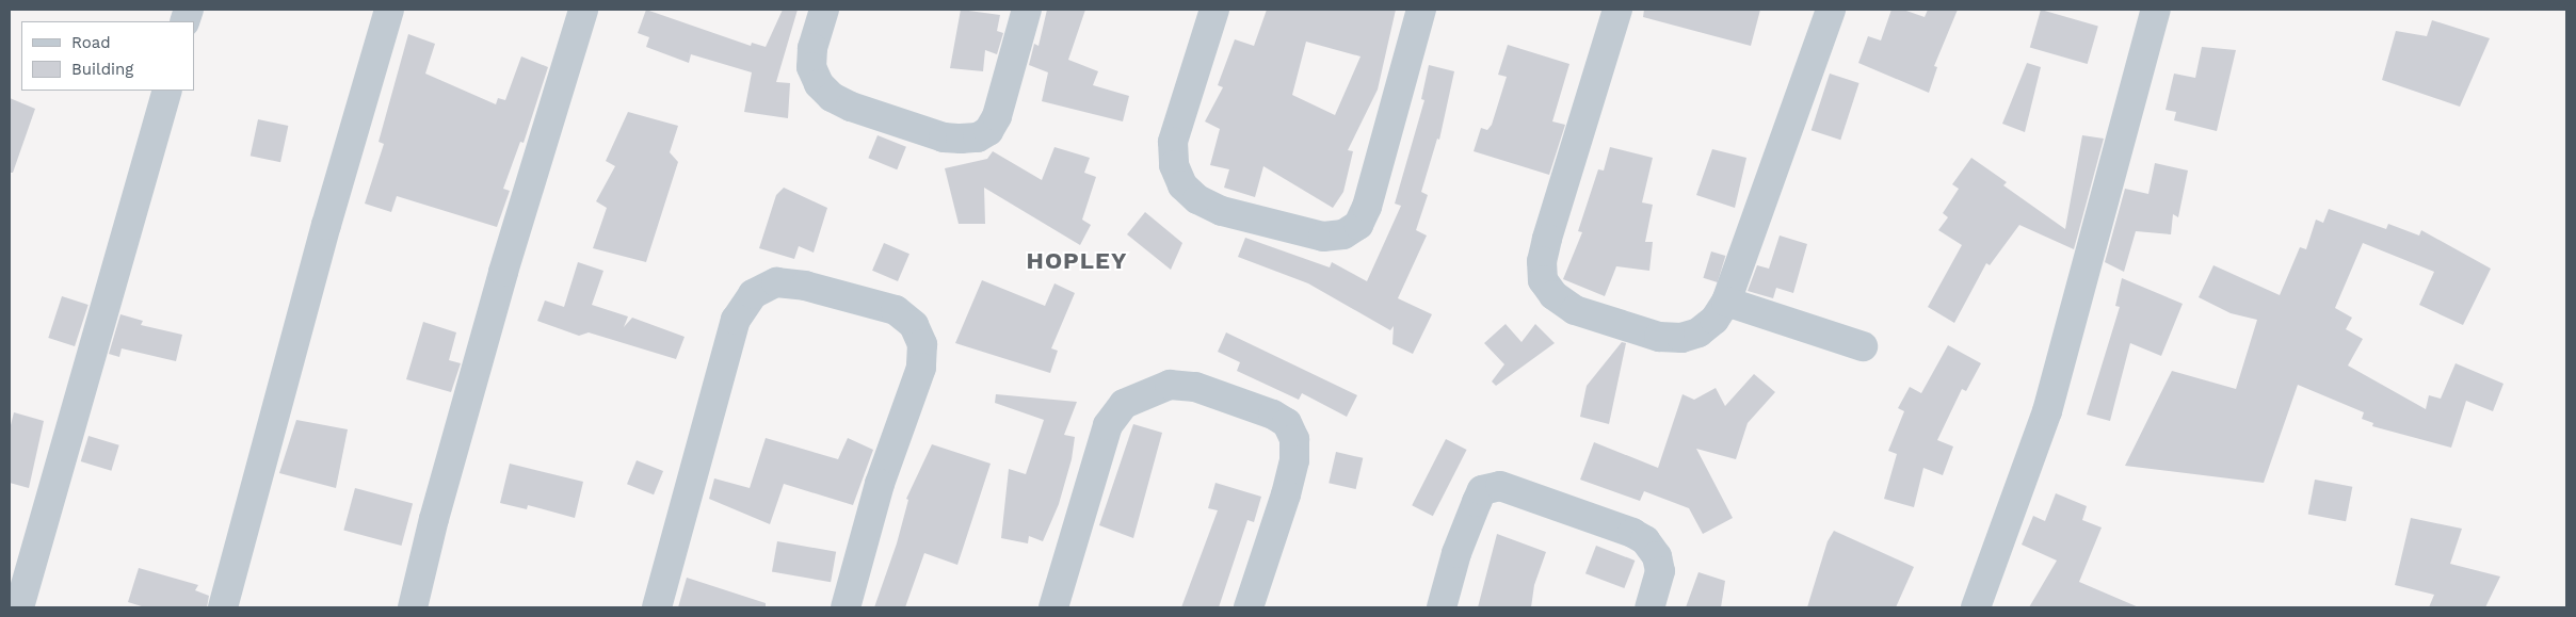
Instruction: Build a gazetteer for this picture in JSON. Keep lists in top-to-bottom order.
{
  "districts": ["HOPLEY"],
  "legend": ["Road", "Building"]
}
